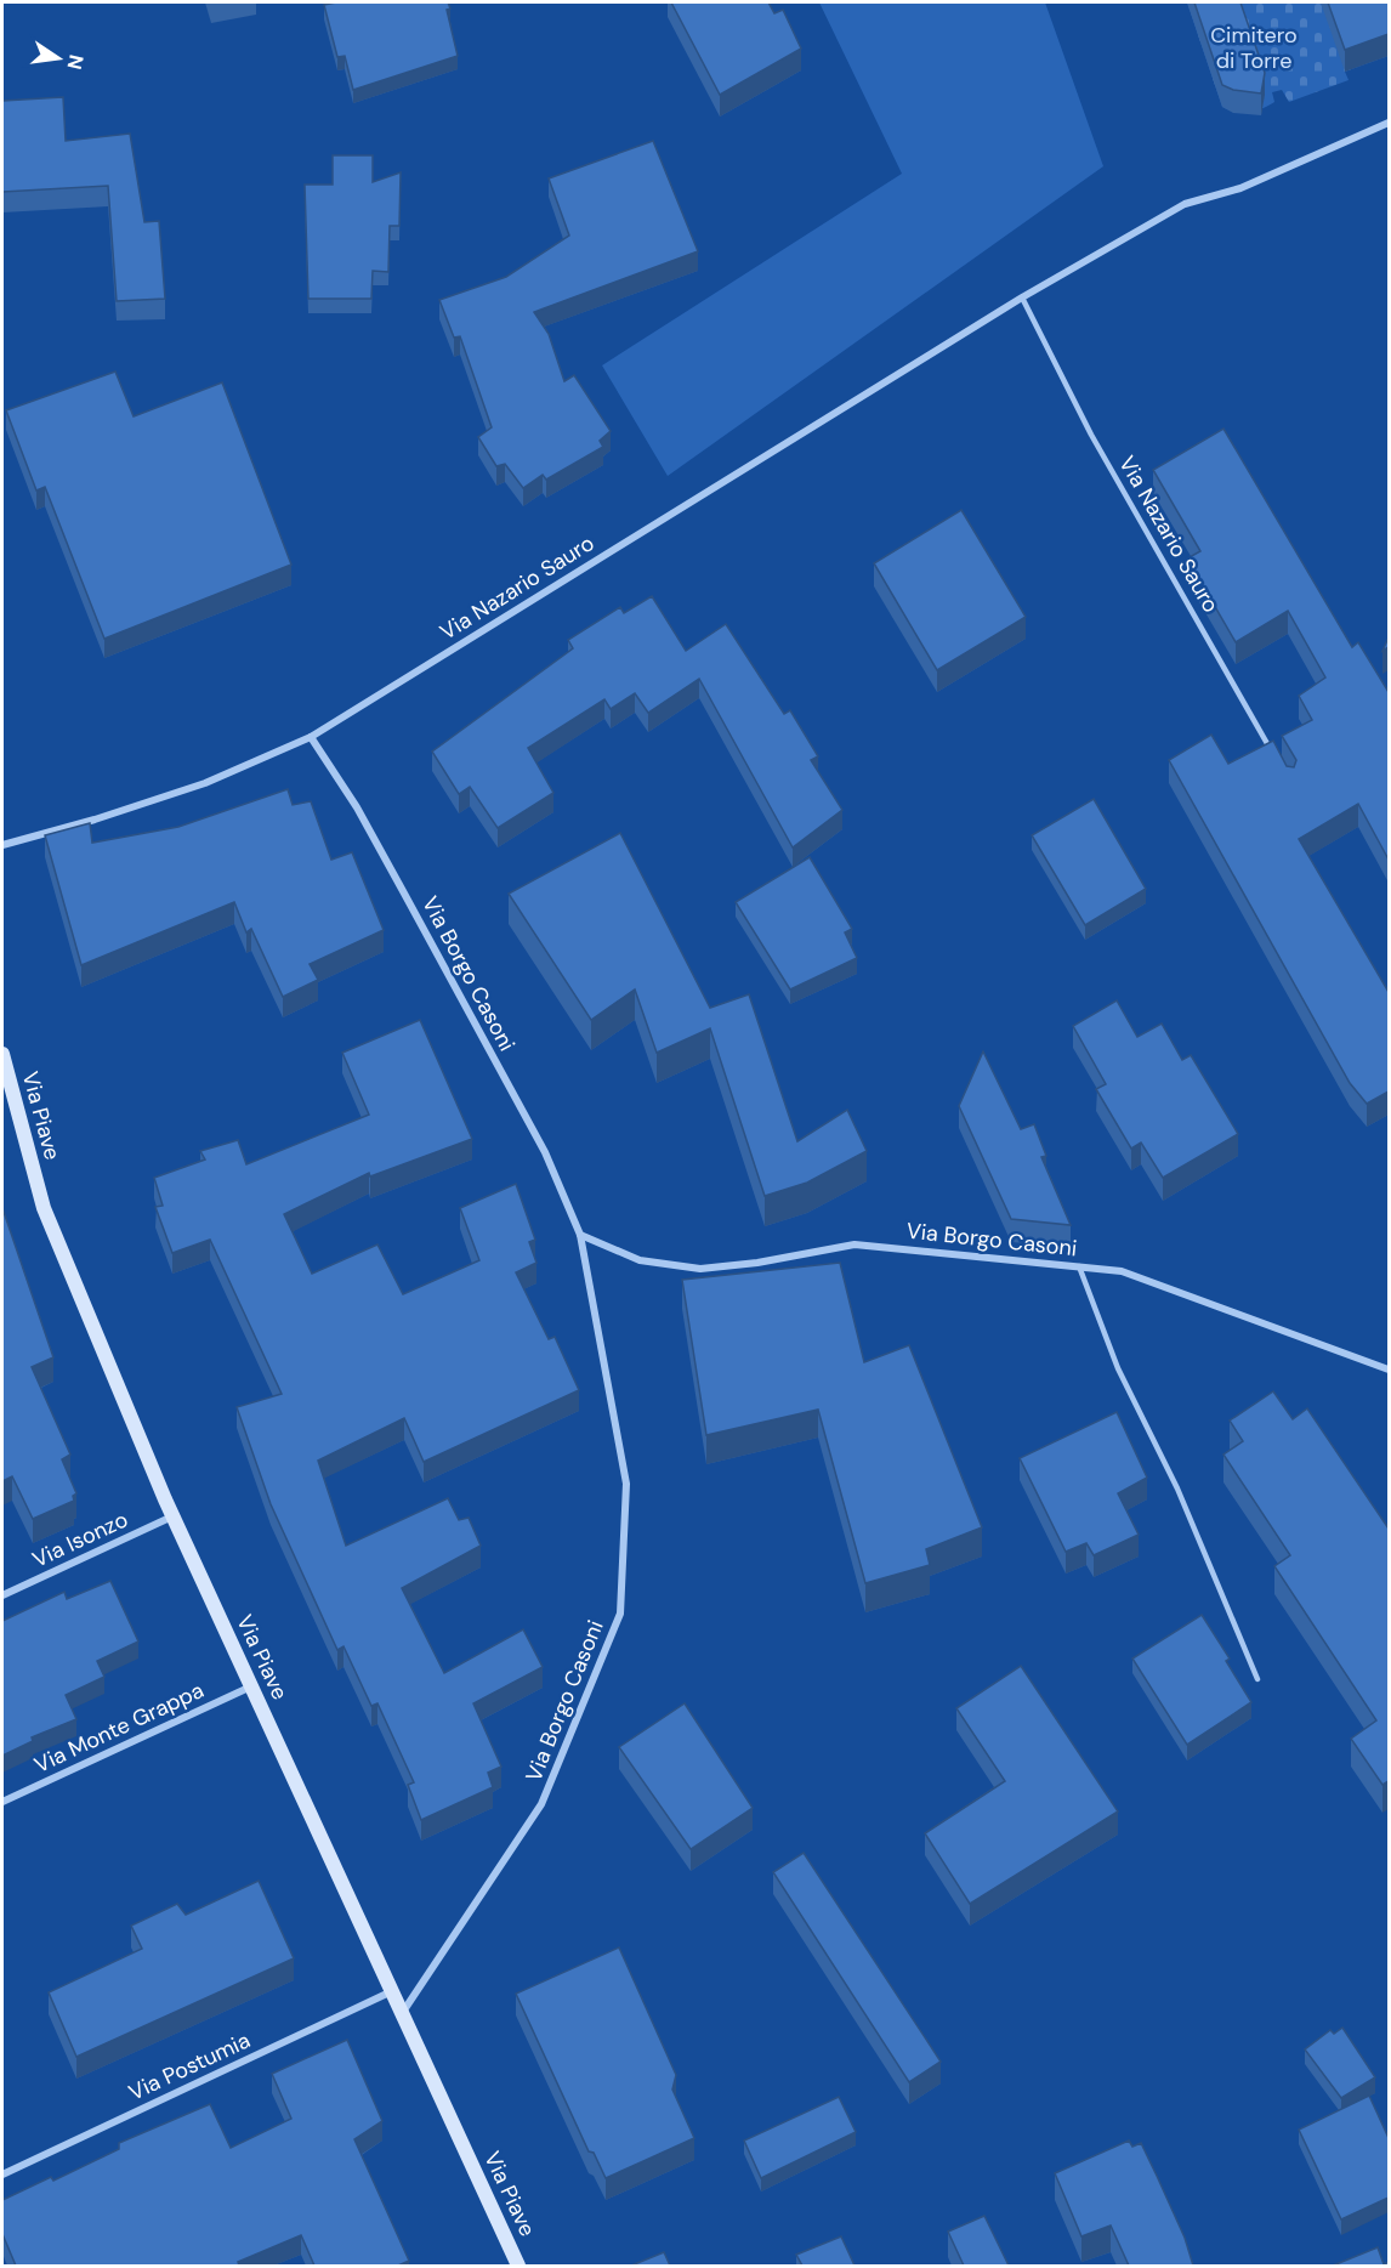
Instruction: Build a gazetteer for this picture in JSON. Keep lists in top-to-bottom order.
{
  "streets": {
    "street": [
      "Via Nazario Sauro",
      "Via Borgo Casoni",
      "Via Piave",
      "Via Isonzo",
      "Via Monte Grappa",
      "Via Postumia"
    ]
  },
  "crossings": [
    ["Via Nazario Sauro", "Via Borgo Casoni"],
    ["Via Borgo Casoni", "Via Piave"],
    ["Via Piave", "Via Isonzo"],
    ["Via Piave", "Via Monte Grappa"],
    ["Via Piave", "Via Postumia"]
  ],
  "parks": ["Cimitero di Torre"],
  "north": "right"
}
